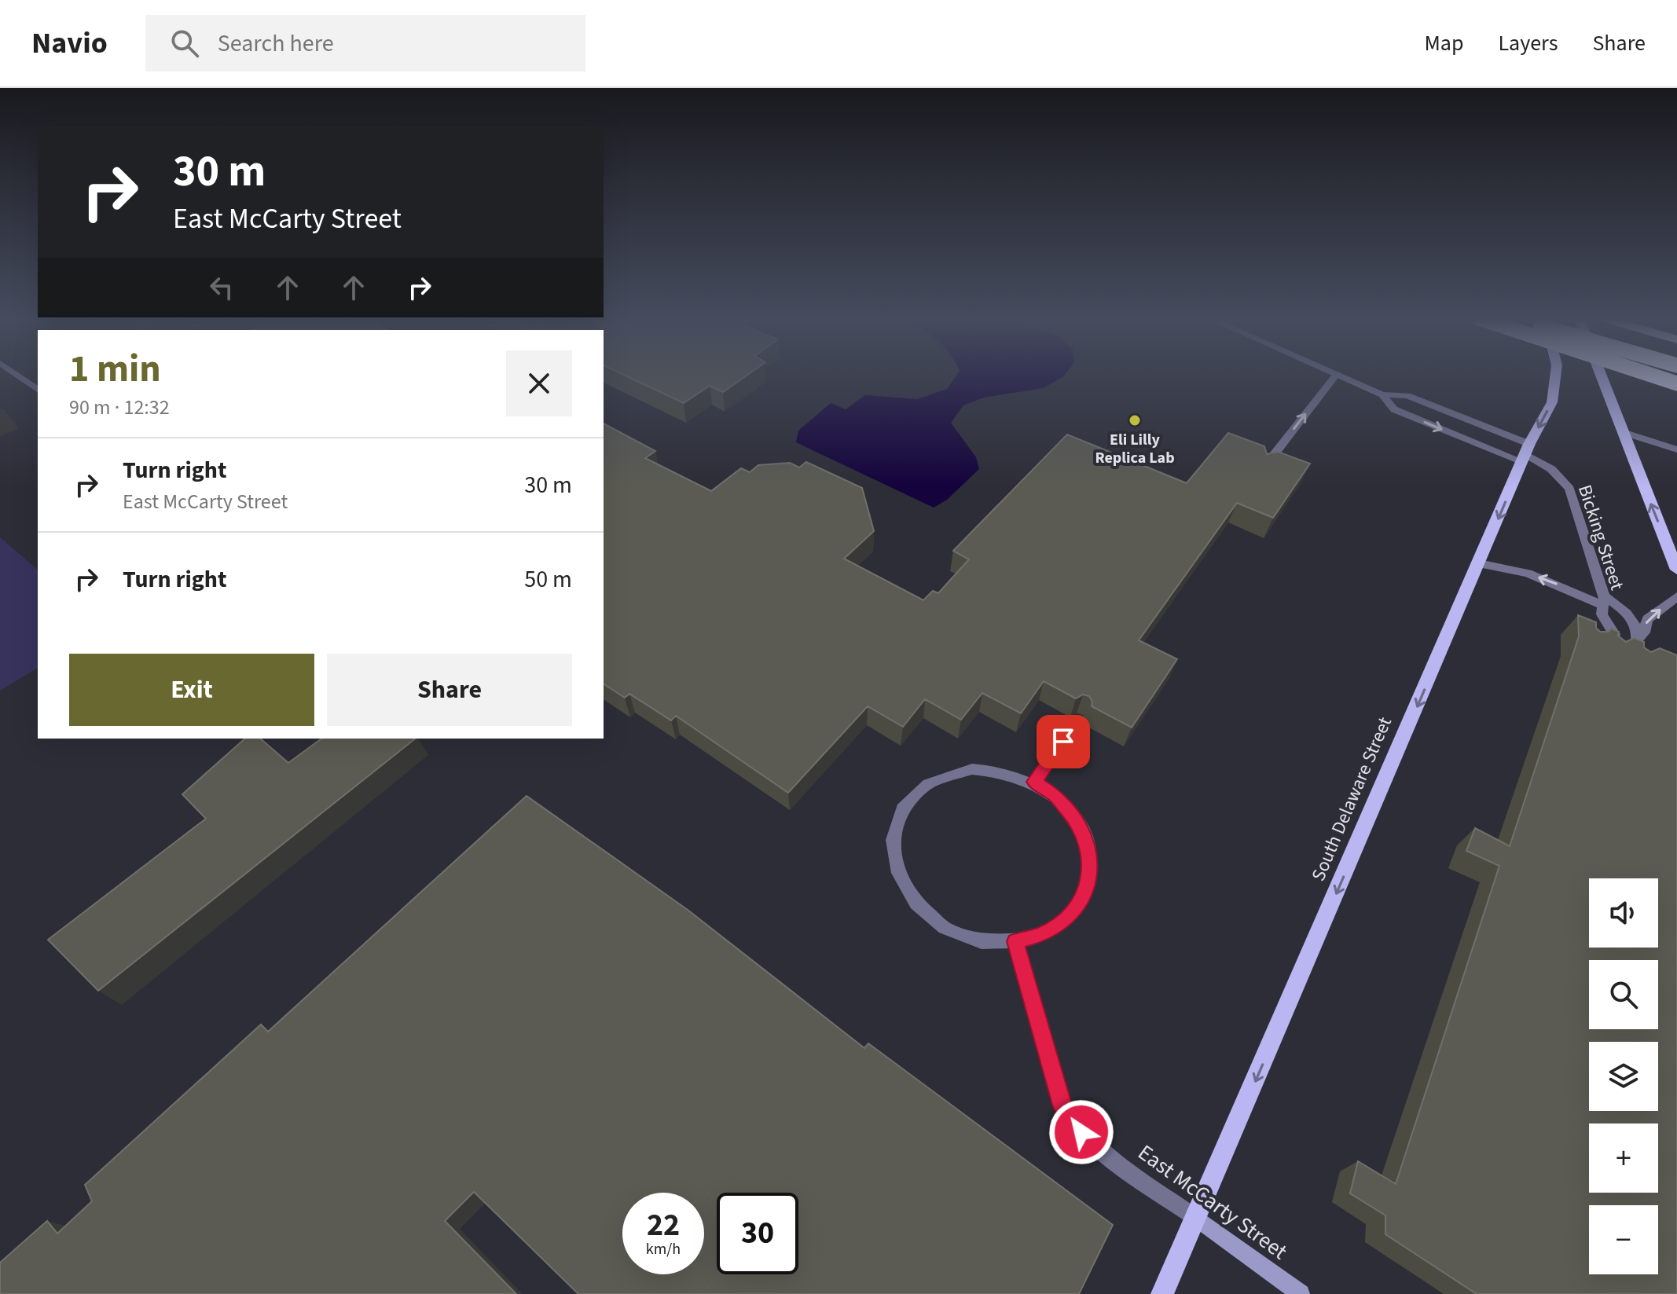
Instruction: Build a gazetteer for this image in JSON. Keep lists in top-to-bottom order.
{
  "streets": {
    "main road": ["South Delaware Street", "East McCarty Street"],
    "street": ["Bicking Street"]
  },
  "crossings": [
    ["Bicking Street", "South Delaware Street"],
    ["South Delaware Street", "East McCarty Street"]
  ],
  "one_way": ["South Delaware Street"],
  "places": ["Eli Lilly Replica Lab"],
  "page": {
    "header": "Navio",
    "search": "Search here",
    "nav": ["Map", "Layers", "Share"],
    "turn": ["30 m", "East McCarty Street"],
    "heading": ["1 min", "90 m · 12:32"],
    "list": [
      {
        "name": "Turn right",
        "note": "East McCarty Street",
        "value": "30 m"
      },
      {
        "name": "Turn right",
        "value": "50 m"
      }
    ],
    "buttons": ["Exit", "Share"],
    "map_buttons": ["+", "−"],
    "speed": "22 km/h",
    "limit": "30"
  }
}
